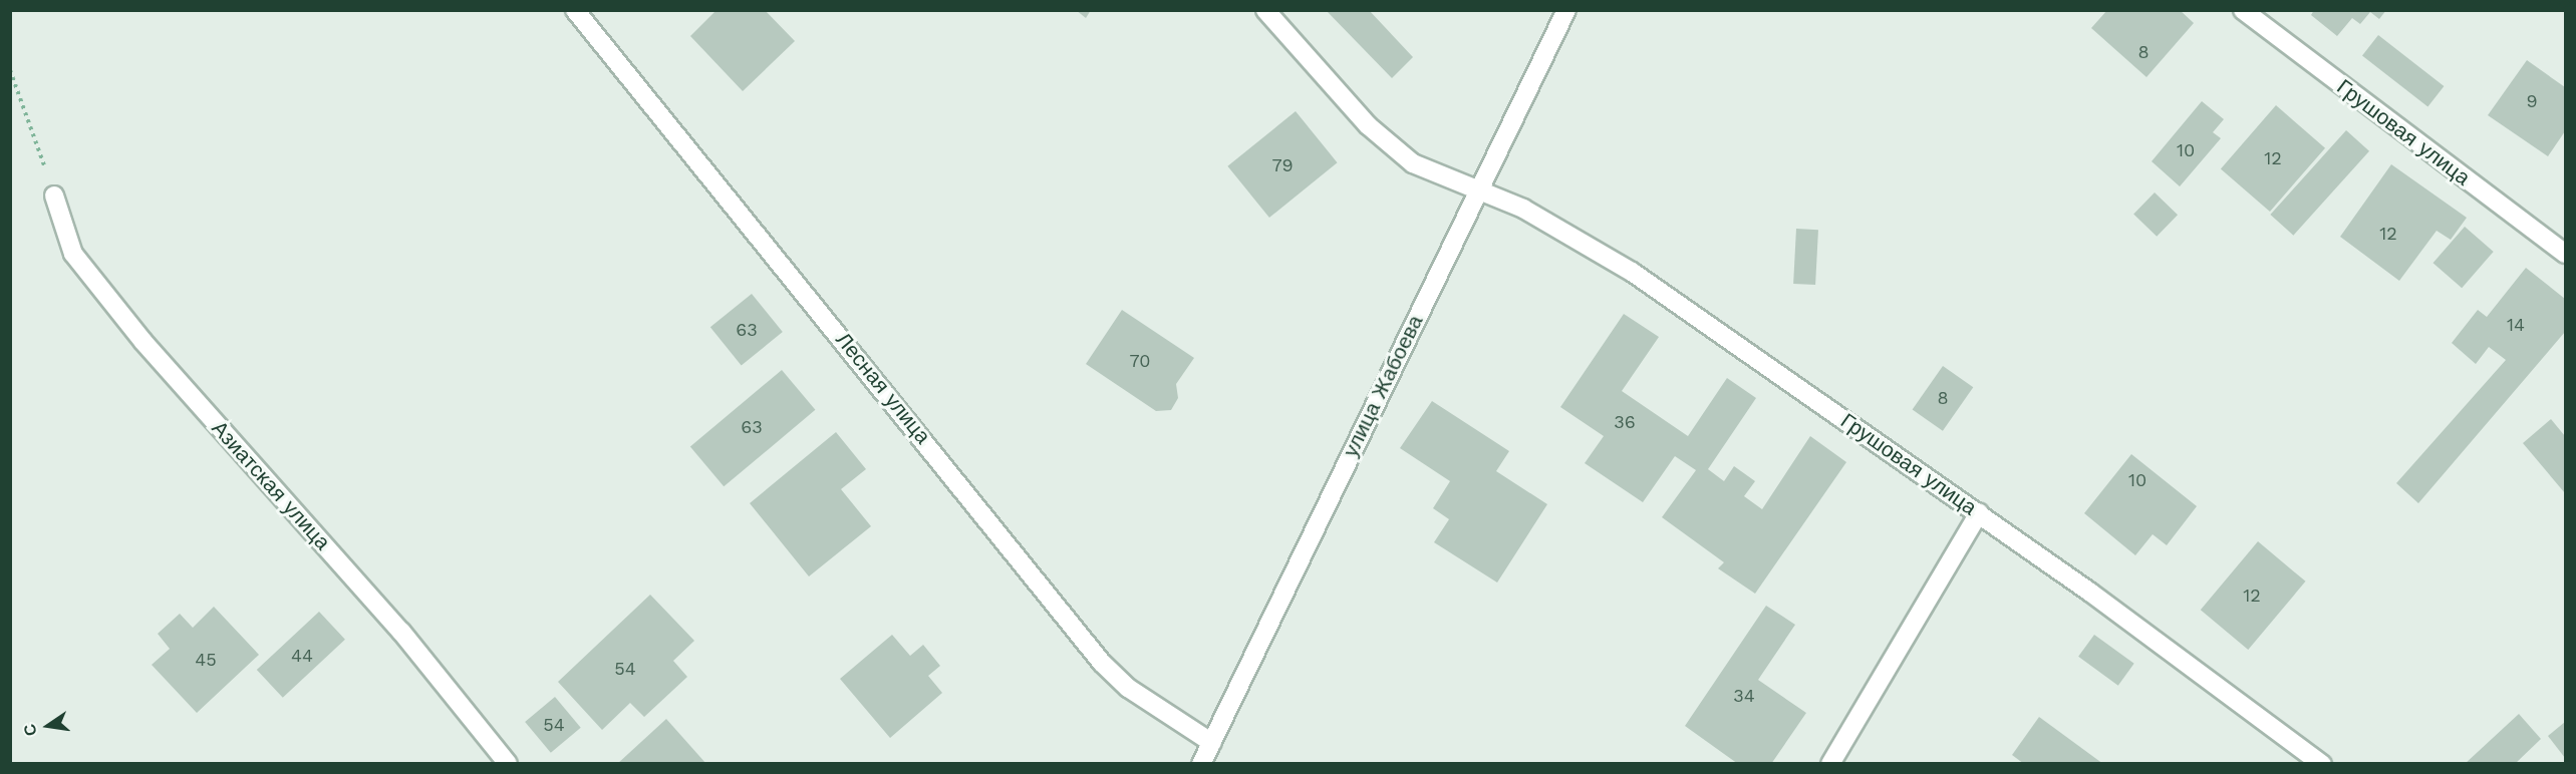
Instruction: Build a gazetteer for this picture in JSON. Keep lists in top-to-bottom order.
{
  "streets": {
    "street": [
      "Грушовая улица",
      "улица Жабоева",
      "Лесная улица",
      "Азиатская улица"
    ]
  },
  "crossings": [
    ["Грушовая улица", "улица Жабоева"],
    ["улица Жабоева", "Лесная улица"]
  ],
  "house_numbers": [
    "8",
    "9",
    "10",
    "12",
    "79",
    "12",
    "14",
    "63",
    "70",
    "8",
    "36",
    "63",
    "10",
    "12",
    "44",
    "45",
    "54",
    "34",
    "54"
  ],
  "north": "left"
}
